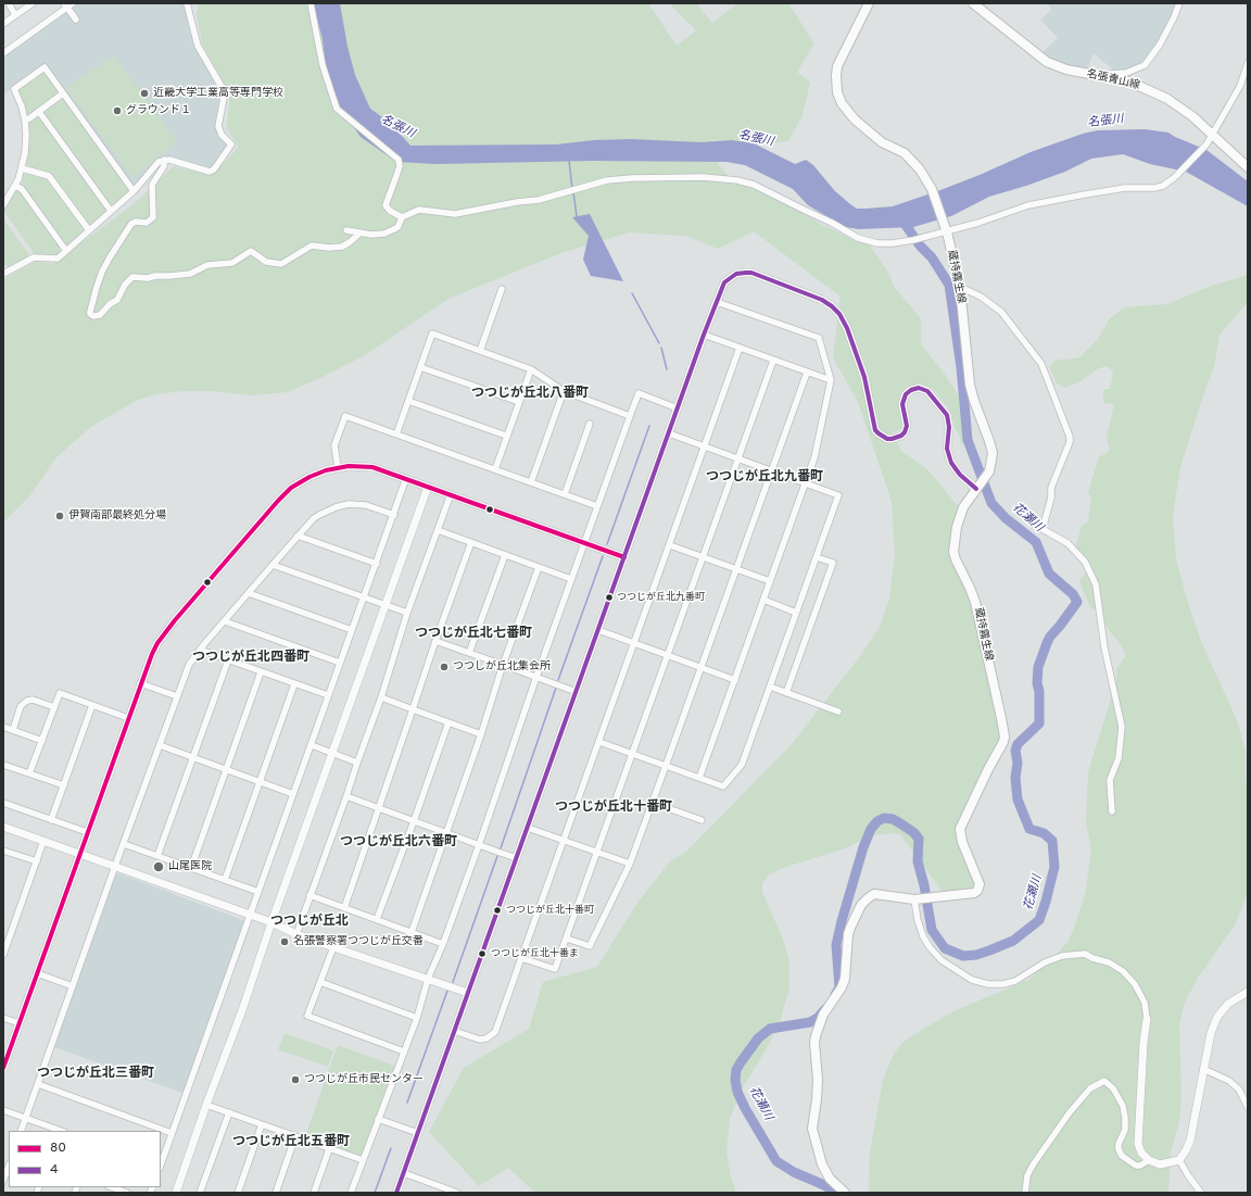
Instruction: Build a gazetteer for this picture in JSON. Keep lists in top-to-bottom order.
{
  "streets": {
    "main road": ["名張青山線", "蔵持霧生線"]
  },
  "districts": [
    "つつじが丘北八番町",
    "つつじが丘北九番町",
    "つつじが丘北七番町",
    "つつじが丘北四番町",
    "つつじが丘北十番町",
    "つつじが丘北六番町",
    "つつじが丘北",
    "つつじが丘北三番町",
    "つつじが丘北五番町"
  ],
  "water": ["名張川", "花瀬川"],
  "places": [
    "近畿大学工業高等専門学校",
    "グラウンド１",
    "伊賀南部最終処分場",
    "つつじが丘北九番町",
    "つつしが丘北集会所",
    "山尾医院",
    "つつじが丘北十番町",
    "名張警察署つつじが丘交番",
    "つつじが丘北十番ま",
    "つつじが丘市民センター"
  ],
  "lines": ["transit line 4", "transit line 80"],
  "legend": ["80", "4"]
}
